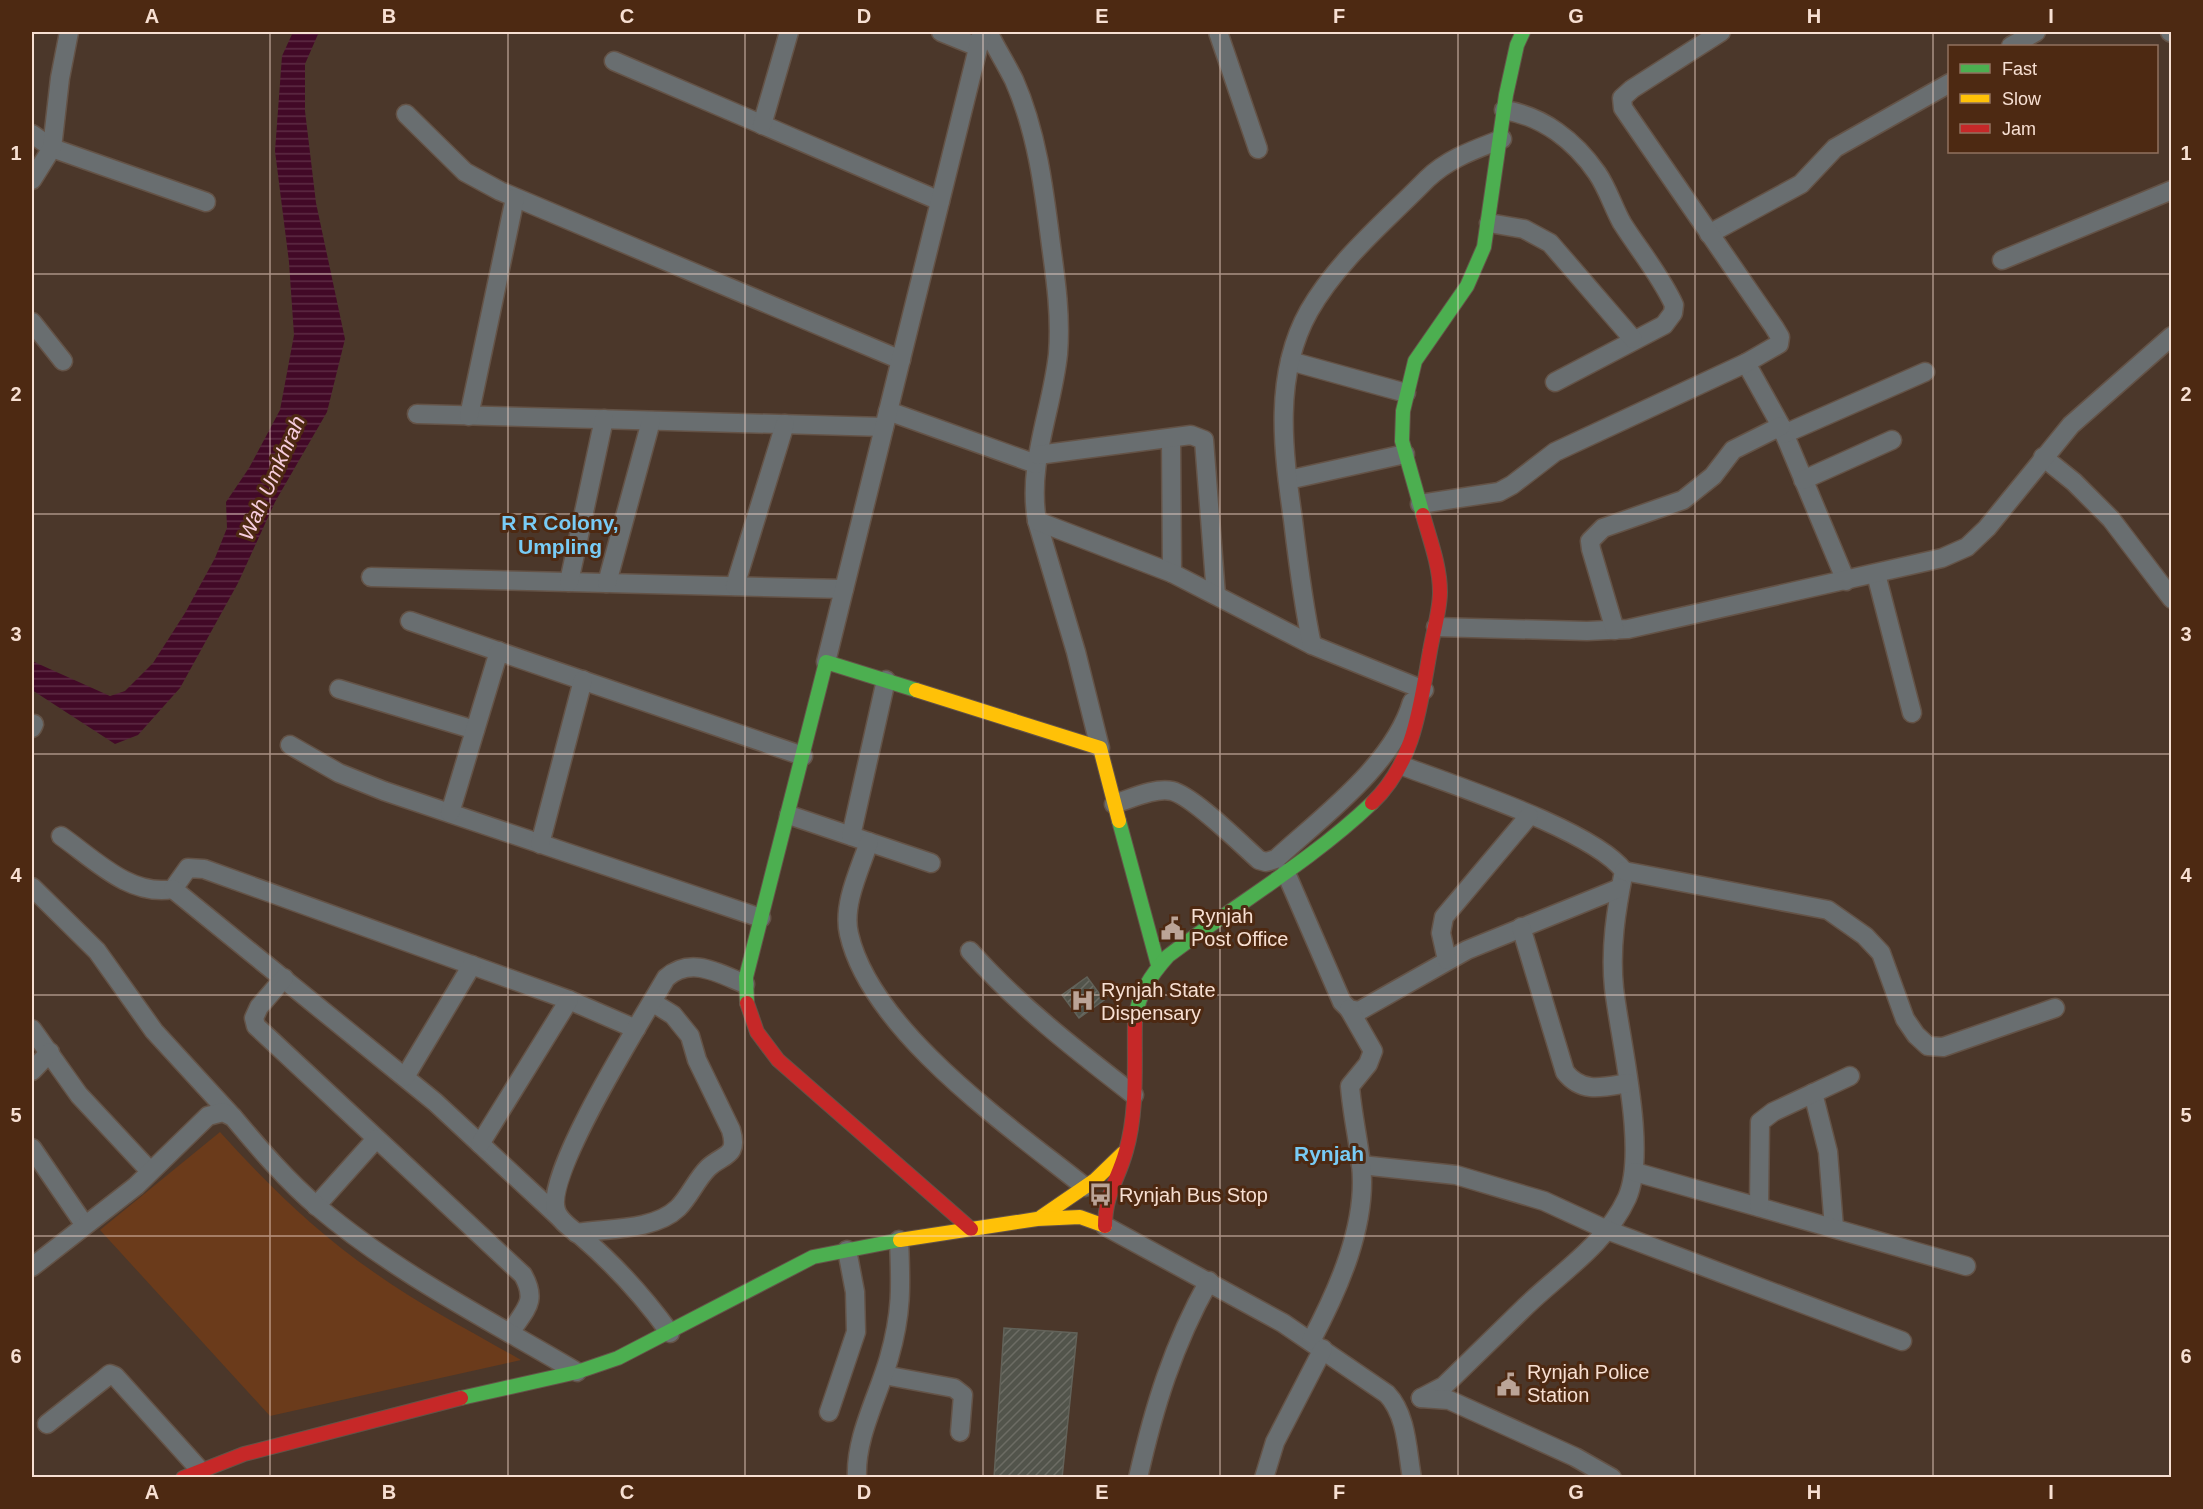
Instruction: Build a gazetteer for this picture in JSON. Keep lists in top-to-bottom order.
{
  "districts": ["R R Colony, Umpling", "Rynjah"],
  "water": ["Wah Umkhrah"],
  "places": {
    "public building": ["Rynjah Post Office", "Rynjah Police Station"],
    "hospital": ["Rynjah State Dispensary"],
    "bus stop": ["Rynjah Bus Stop"]
  },
  "legend": ["Fast", "Slow", "Jam"],
  "grid": {
    "columns": [
      "A",
      "B",
      "C",
      "D",
      "E",
      "F",
      "G",
      "H",
      "I"
    ],
    "rows": [
      "1",
      "2",
      "3",
      "4",
      "5",
      "6"
    ]
  }
}
